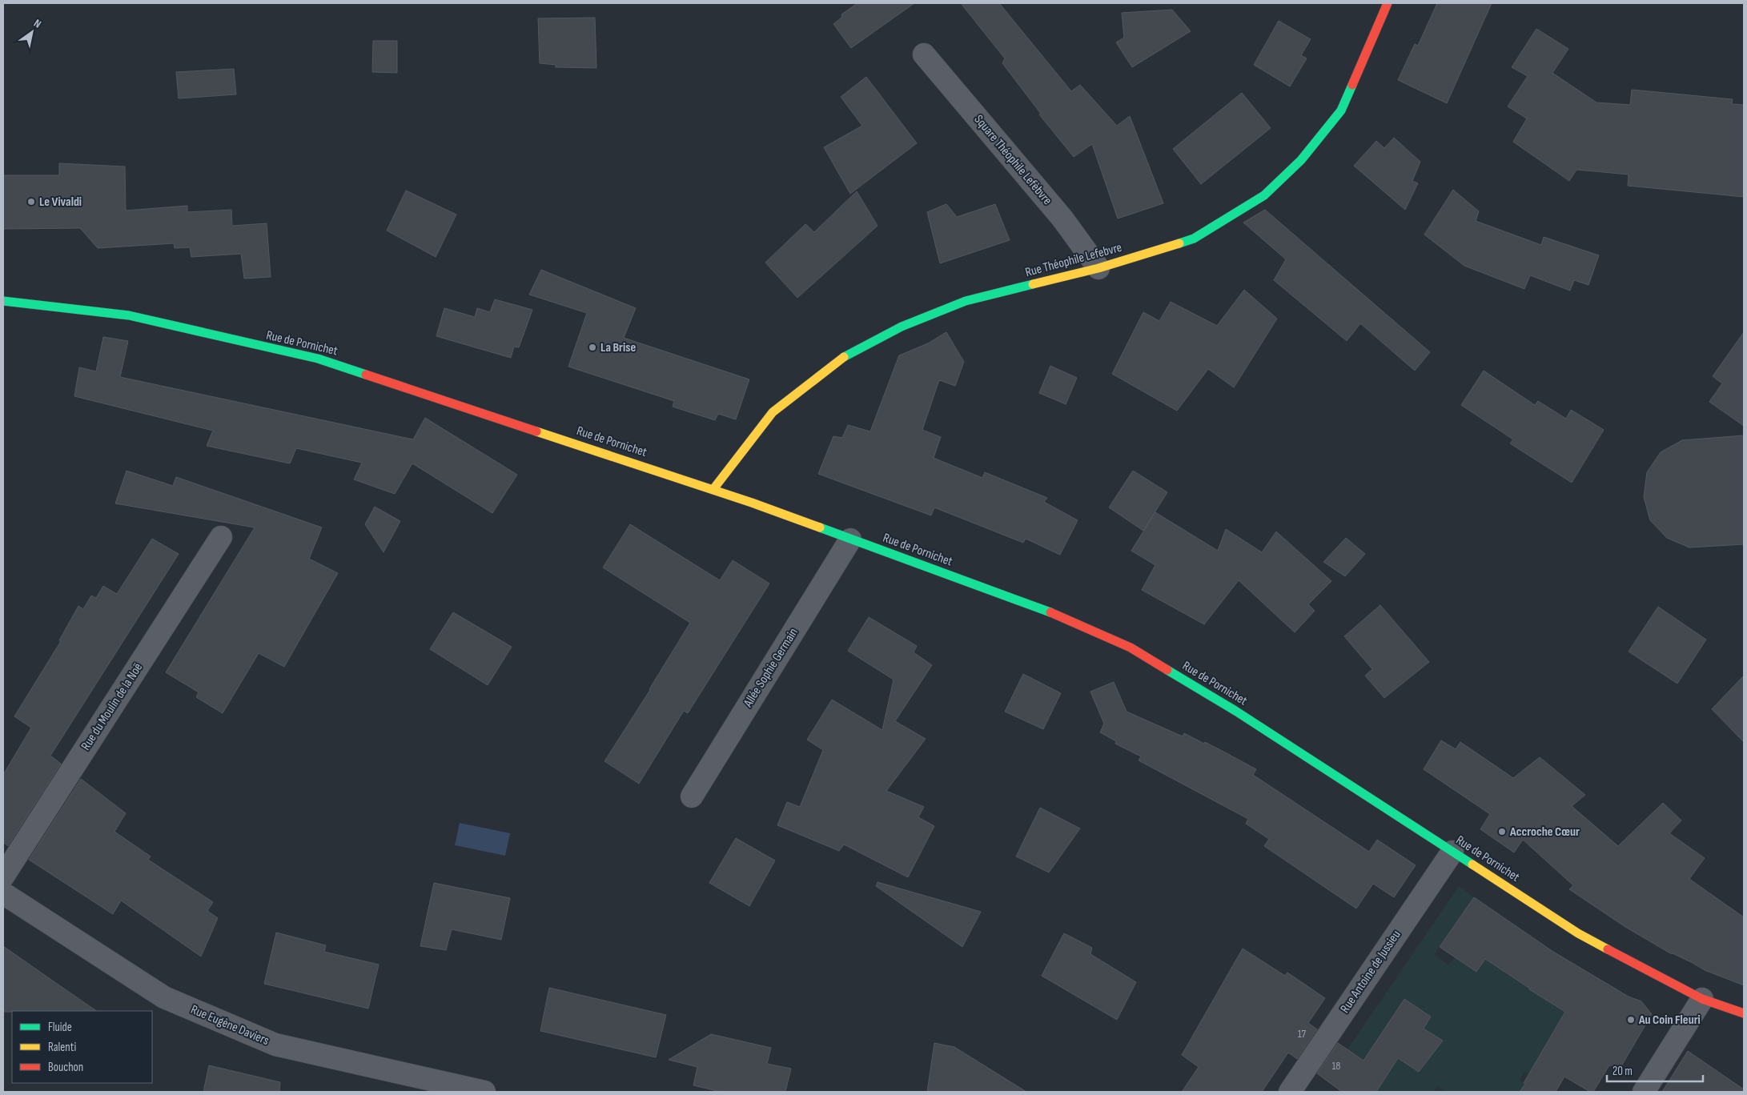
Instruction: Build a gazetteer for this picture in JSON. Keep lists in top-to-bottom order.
{
  "streets": {
    "main road": ["Rue Théophile Lefebvre", "Rue de Pornichet"],
    "street": [
      "Square Théophile Lefèbvre",
      "Allée Sophie Germain",
      "Rue du Moulin de la Noë",
      "Rue Antoine de Jussieu",
      "Rue Eugène Daviers"
    ]
  },
  "crossings": [
    ["Square Théophile Lefèbvre", "Rue Théophile Lefebvre"],
    ["Rue Théophile Lefebvre", "Rue de Pornichet"],
    ["Rue de Pornichet", "Allée Sophie Germain"],
    ["Rue de Pornichet", "Rue Antoine de Jussieu"]
  ],
  "places": [
    "Le Vivaldi",
    "La Brise",
    "Accroche Cœur",
    "Au Coin Fleuri"
  ],
  "house_numbers": ["17", "18"],
  "legend": ["Fluide", "Ralenti", "Bouchon"],
  "scale_bar": "20 m",
  "north": "top right"
}
